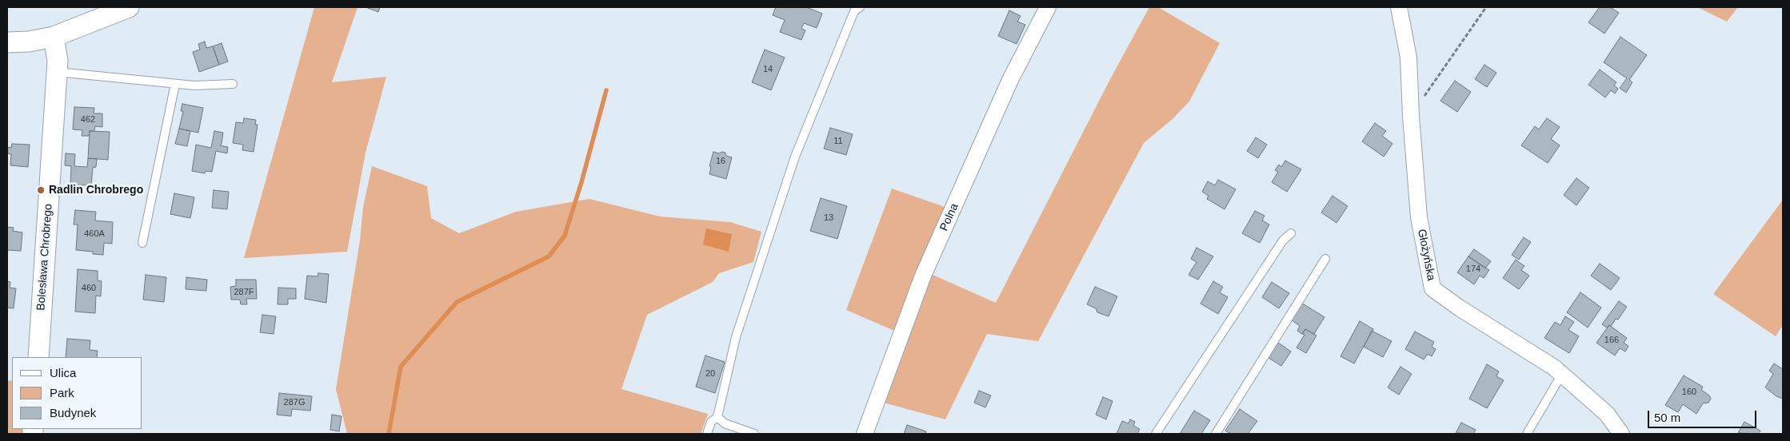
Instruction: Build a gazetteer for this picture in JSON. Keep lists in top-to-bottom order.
{
  "streets": {
    "street": ["Polna", "Głożyńska", "Bolesława Chrobrego"]
  },
  "places": ["Radlin Chrobrego"],
  "house_numbers": [
    "14",
    "462",
    "11",
    "16",
    "13",
    "460A",
    "174",
    "460",
    "287F",
    "166",
    "20",
    "160",
    "287G"
  ],
  "legend": ["Ulica", "Park", "Budynek"],
  "scale_bar": "50 m"
}
